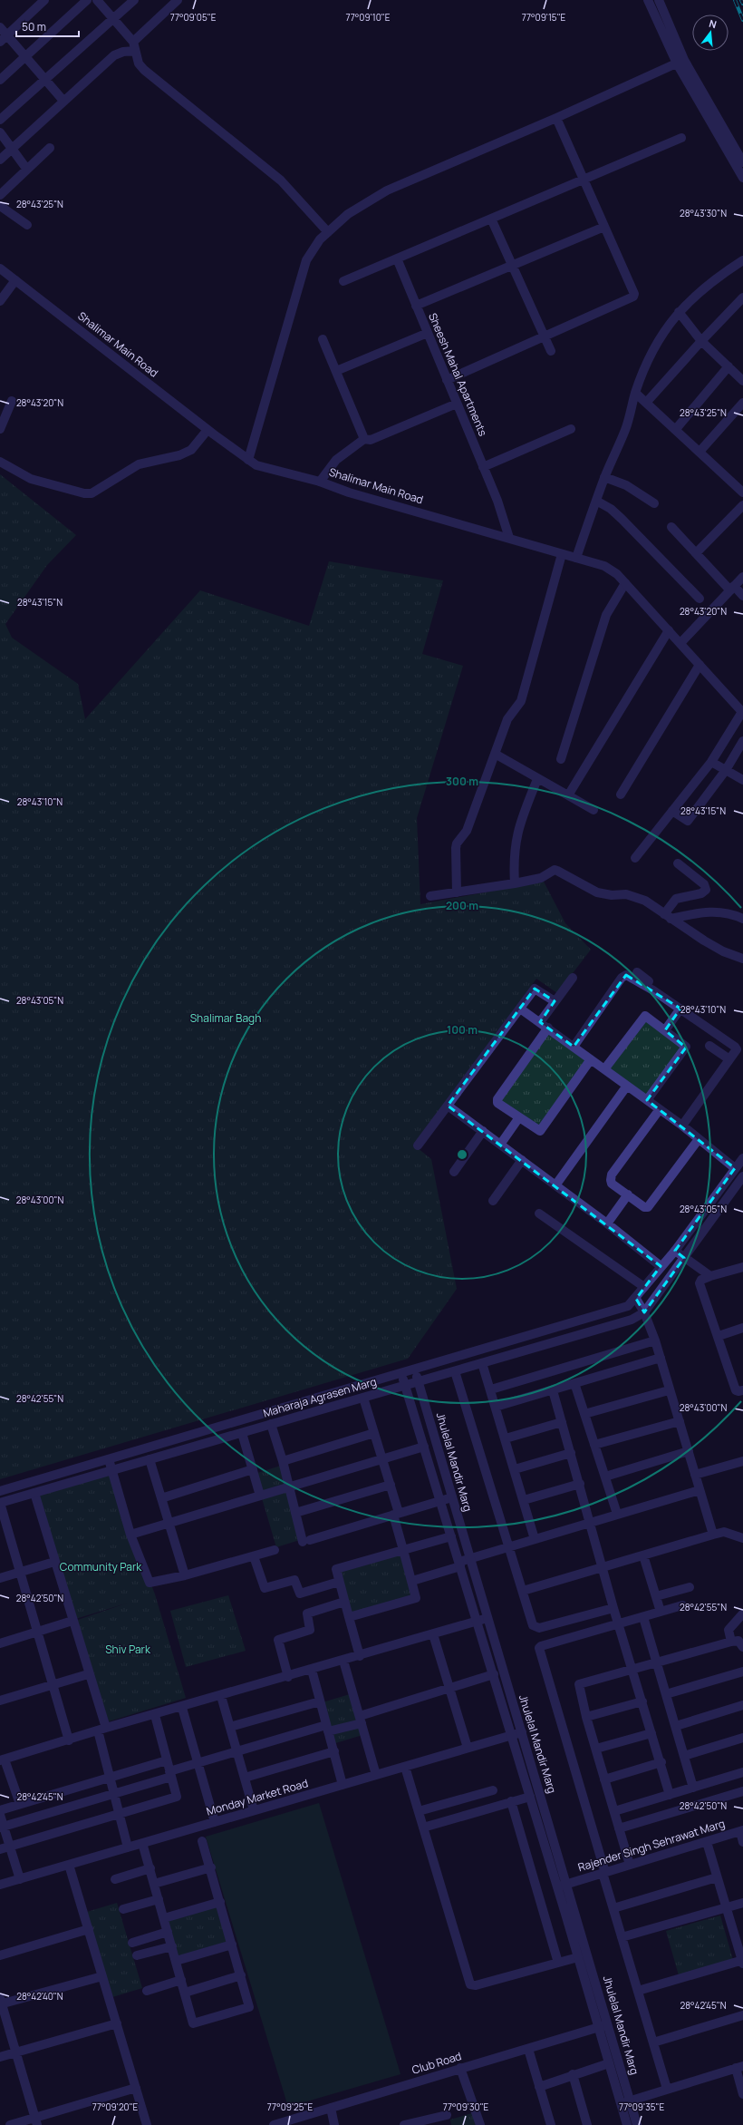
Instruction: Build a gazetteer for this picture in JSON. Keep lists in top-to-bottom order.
{
  "streets": {
    "street": [
      "Shalimar Main Road",
      "Sheesh Mahal Apartments",
      "Maharaja Agrasen Marg",
      "Jhulelal Mandir Marg",
      "Monday Market Road",
      "Rajender Singh Sehrawat Marg",
      "Club Road"
    ]
  },
  "crossings": [
    ["Shalimar Main Road", "Sheesh Mahal Apartments"],
    ["Maharaja Agrasen Marg", "Jhulelal Mandir Marg"],
    ["Jhulelal Mandir Marg", "Monday Market Road"],
    ["Jhulelal Mandir Marg", "Rajender Singh Sehrawat Marg"],
    ["Jhulelal Mandir Marg", "Club Road"]
  ],
  "parks": ["Shalimar Bagh", "Community Park", "Shiv Park"],
  "scale_bar": "50 m",
  "north": "top",
  "coordinates": [
    "77°09'05\"E",
    "77°09'10\"E",
    "77°09'15\"E",
    "28°43'25\"N",
    "28°43'30\"N",
    "28°43'20\"N",
    "28°43'15\"N",
    "28°43'10\"N",
    "28°43'05\"N",
    "28°43'00\"N",
    "28°42'55\"N",
    "28°42'50\"N",
    "28°42'45\"N",
    "28°42'40\"N",
    "77°09'20\"E",
    "77°09'25\"E",
    "77°09'30\"E",
    "77°09'35\"E"
  ],
  "rings": ["300 m", "200 m", "100 m"]
}
